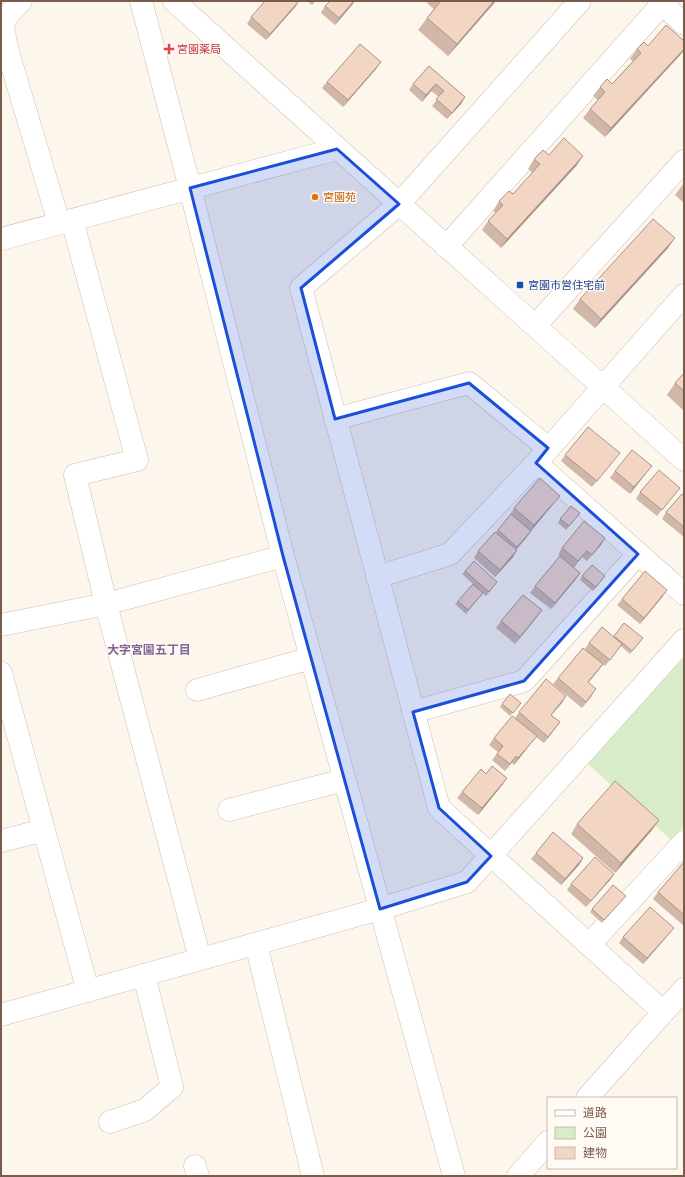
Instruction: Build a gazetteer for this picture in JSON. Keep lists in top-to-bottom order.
{
  "districts": ["大字宮園五丁目"],
  "places": {
    "health": ["宮園薬局"],
    "other": ["宮園苑"],
    "transit": ["宮園市営住宅前"]
  },
  "legend": ["道路", "公園", "建物"]
}
